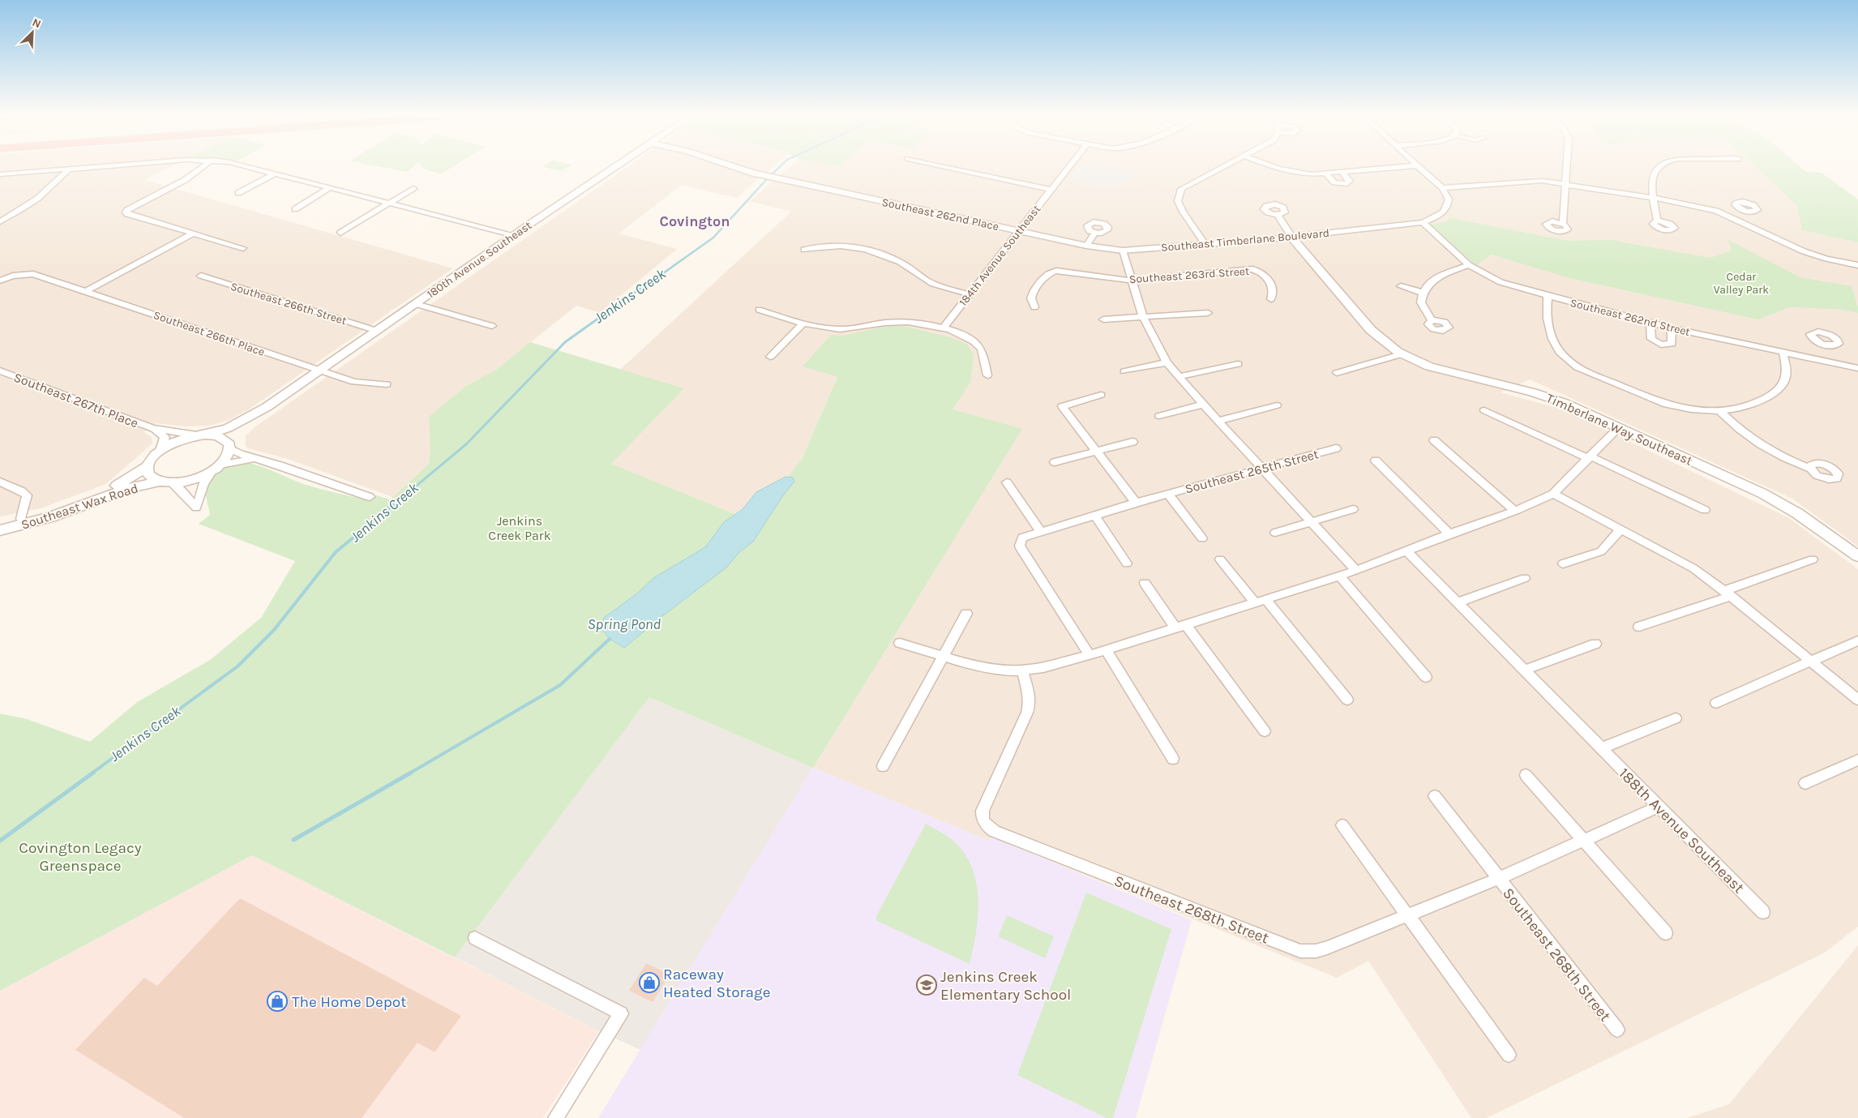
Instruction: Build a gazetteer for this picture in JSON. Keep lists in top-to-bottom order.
{
  "streets": {
    "street": [
      "Southeast 262nd Place",
      "Southeast Timberlane Boulevard",
      "184th Avenue Southeast",
      "180th Avenue Southeast",
      "Southeast 263rd Street",
      "Southeast 266th Street",
      "Southeast 262nd Street",
      "Southeast 266th Place",
      "Southeast 267th Place",
      "Timberlane Way Southeast",
      "Southeast 265th Street",
      "Southeast Wax Road",
      "188th Avenue Southeast",
      "Southeast 268th Street"
    ]
  },
  "crossings": [
    ["Southeast 262nd Place", "Southeast Timberlane Boulevard"],
    ["Southeast 262nd Place", "184th Avenue Southeast"],
    ["Southeast Timberlane Boulevard", "184th Avenue Southeast"],
    ["Southeast Timberlane Boulevard", "Southeast 262nd Street"],
    ["Southeast Timberlane Boulevard", "Timberlane Way Southeast"],
    ["180th Avenue Southeast", "Southeast 266th Street"],
    ["180th Avenue Southeast", "Southeast 266th Place"],
    ["180th Avenue Southeast", "Southeast 267th Place"],
    ["180th Avenue Southeast", "Southeast Wax Road"],
    ["Southeast 267th Place", "Southeast Wax Road"],
    ["188th Avenue Southeast", "Southeast 268th Street"]
  ],
  "districts": ["Covington"],
  "water": ["Jenkins Creek", "Spring Pond"],
  "parks": ["Cedar Valley Park", "Jenkins Creek Park", "Covington Legacy Greenspace"],
  "places": {
    "shop": ["Raceway Heated Storage", "The Home Depot"],
    "school or university": ["Jenkins Creek Elementary School"]
  },
  "north": "top right"
}
